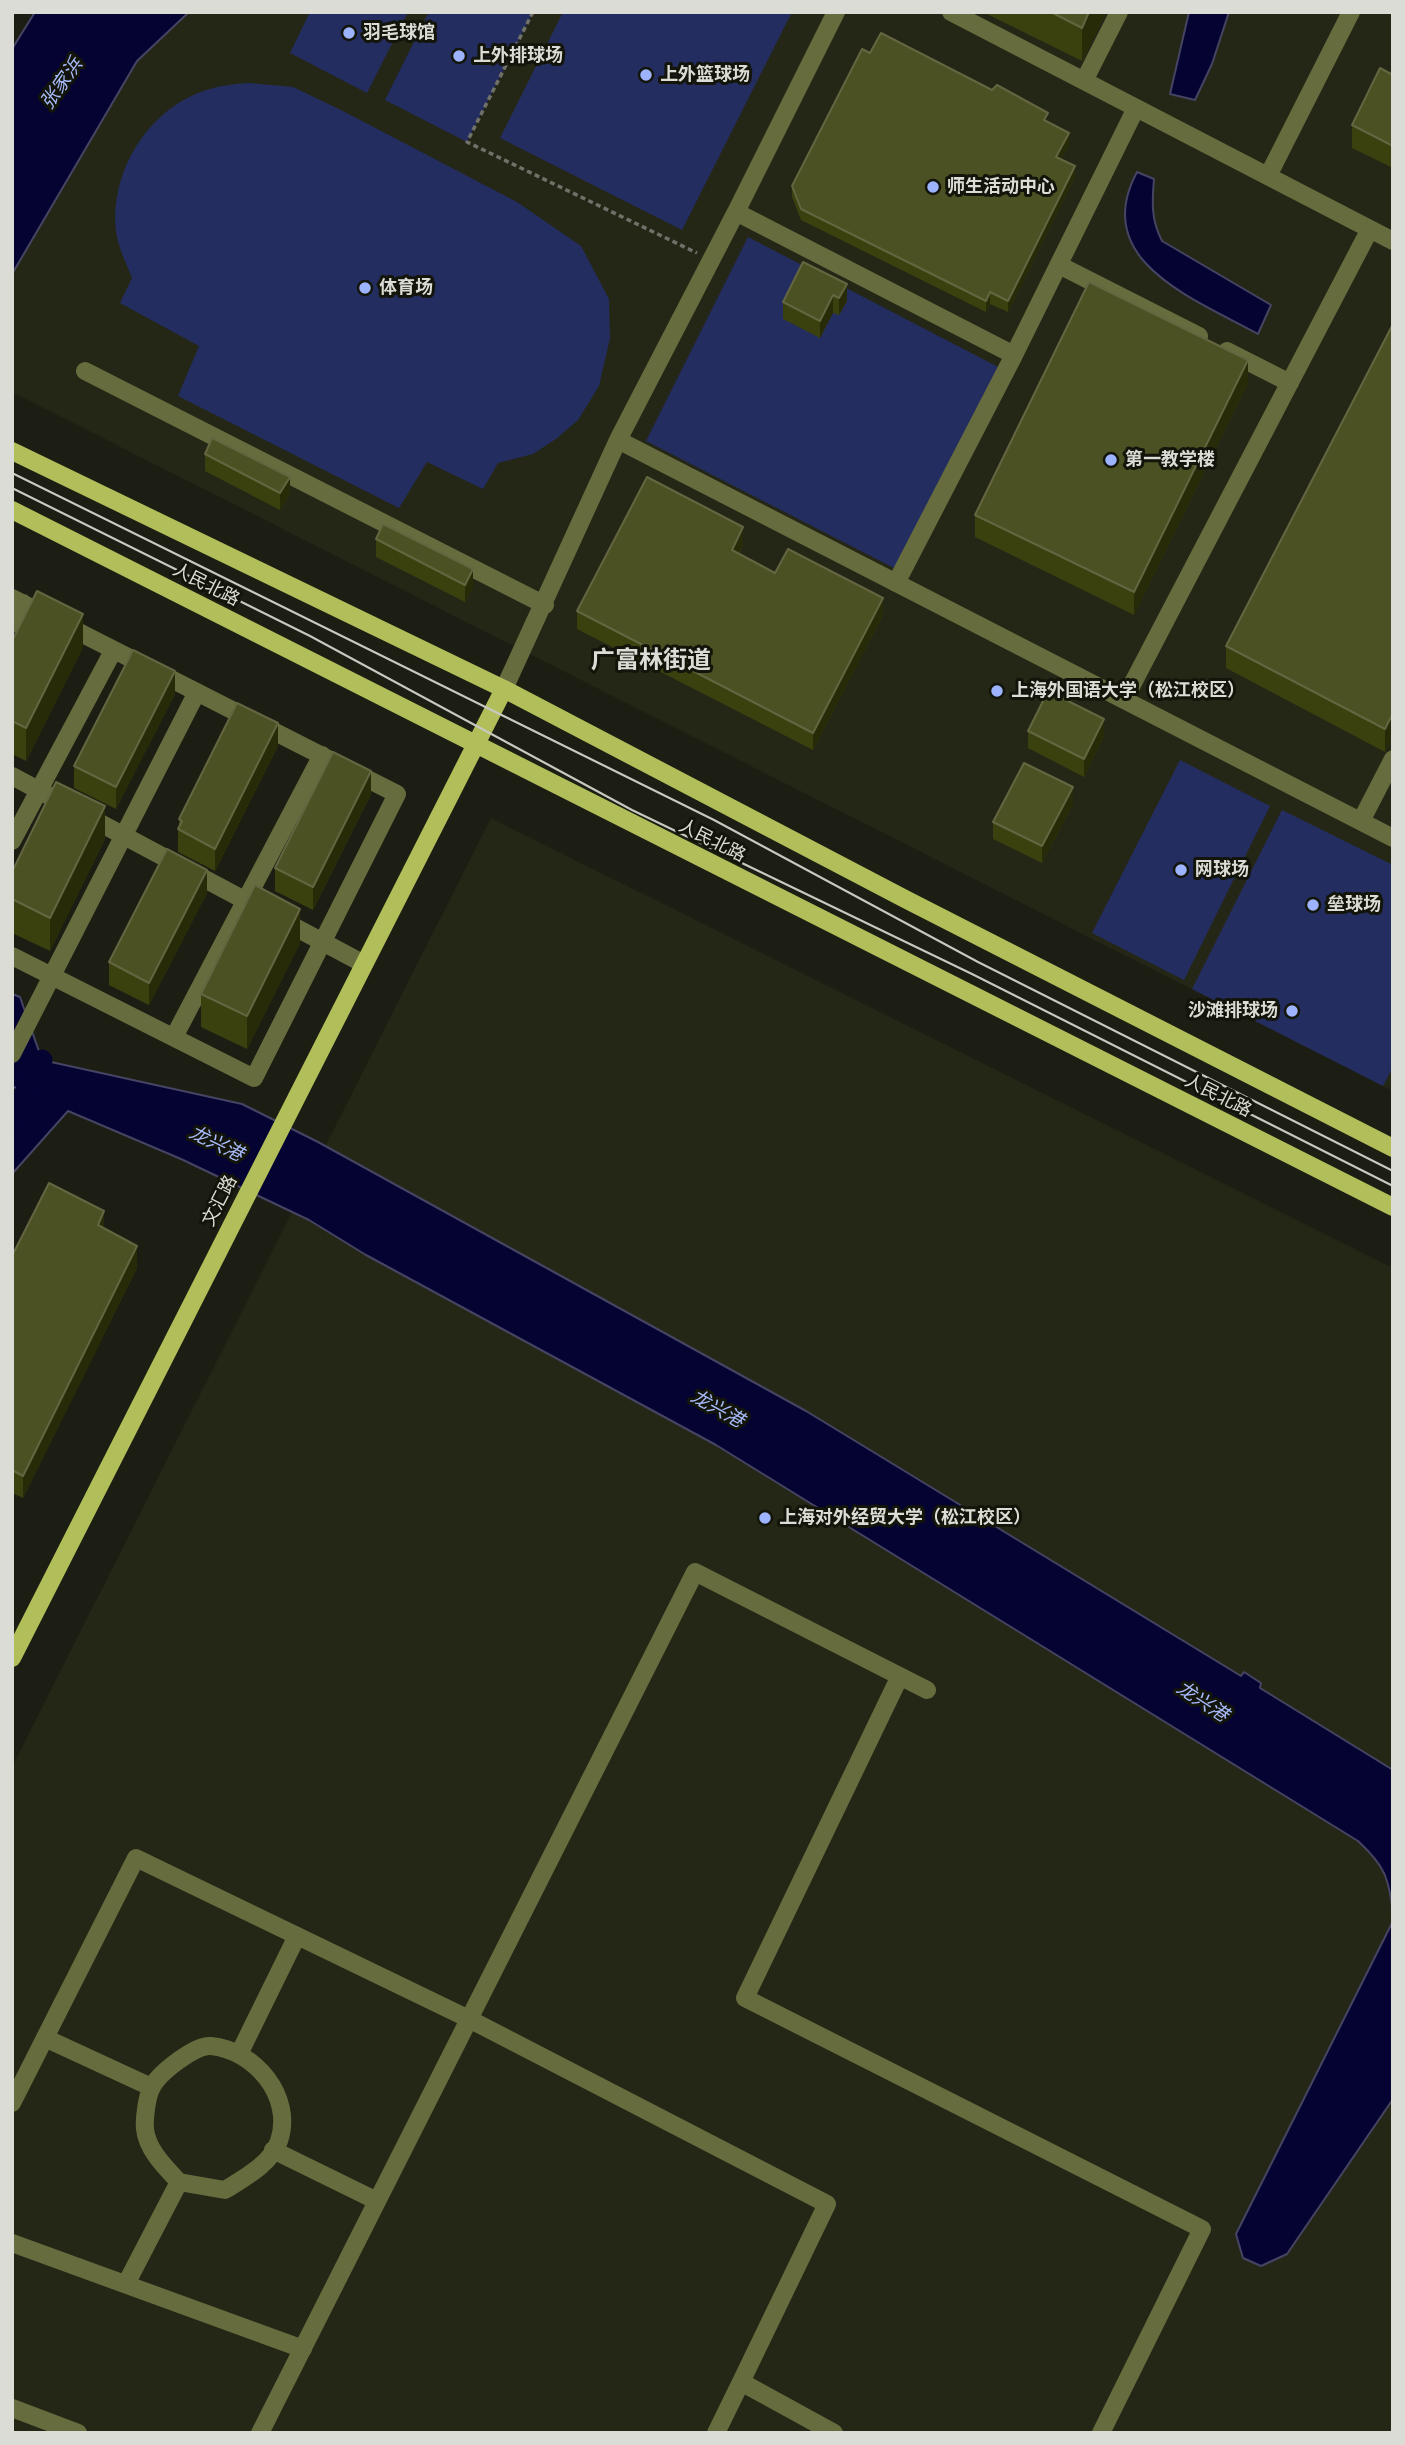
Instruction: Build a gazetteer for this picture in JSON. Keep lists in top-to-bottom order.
{
  "streets": {
    "main road": ["人民北路", "文汇路"]
  },
  "crossings": [
    ["人民北路", "文汇路"]
  ],
  "districts": ["广富林街道"],
  "water": ["张家浜", "龙兴港"],
  "places": [
    "羽毛球馆",
    "上外排球场",
    "上外篮球场",
    "师生活动中心",
    "体育场",
    "第一教学楼",
    "上海外国语大学（松江校区）",
    "网球场",
    "垒球场",
    "沙滩排球场",
    "上海对外经贸大学（松江校区）"
  ]
}
